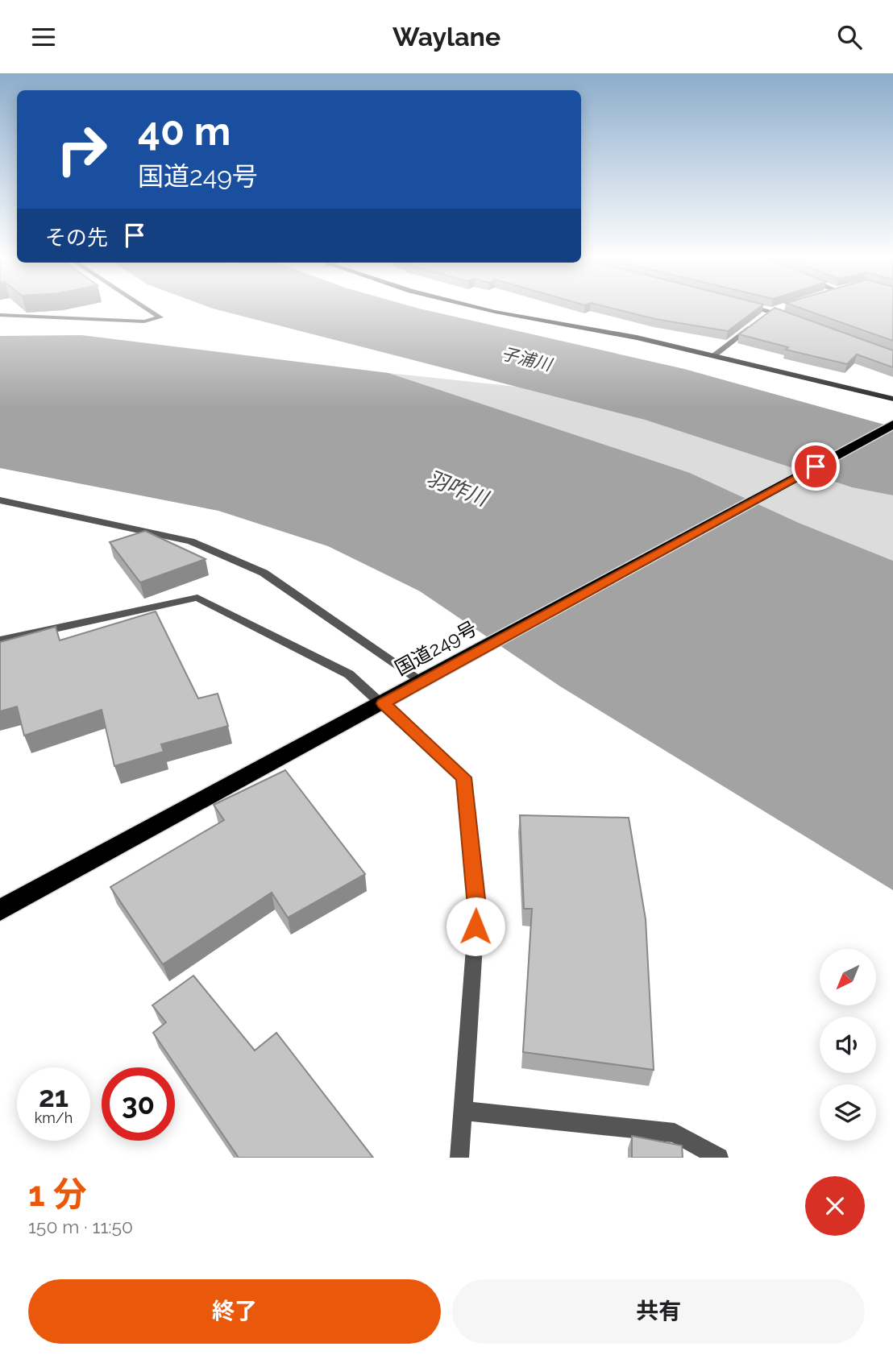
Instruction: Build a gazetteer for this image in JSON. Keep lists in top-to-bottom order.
{
  "streets": {
    "highway": ["国道249号"]
  },
  "water": ["子浦川", "羽咋川"],
  "north": "bottom left",
  "page": {
    "header": "Waylane",
    "turn": ["40 m", "国道249号"],
    "then": "その先",
    "speed": "21 km/h",
    "limit": "30",
    "heading": ["1 分", "150 m · 11:50"],
    "buttons": ["終了", "共有"]
  }
}
